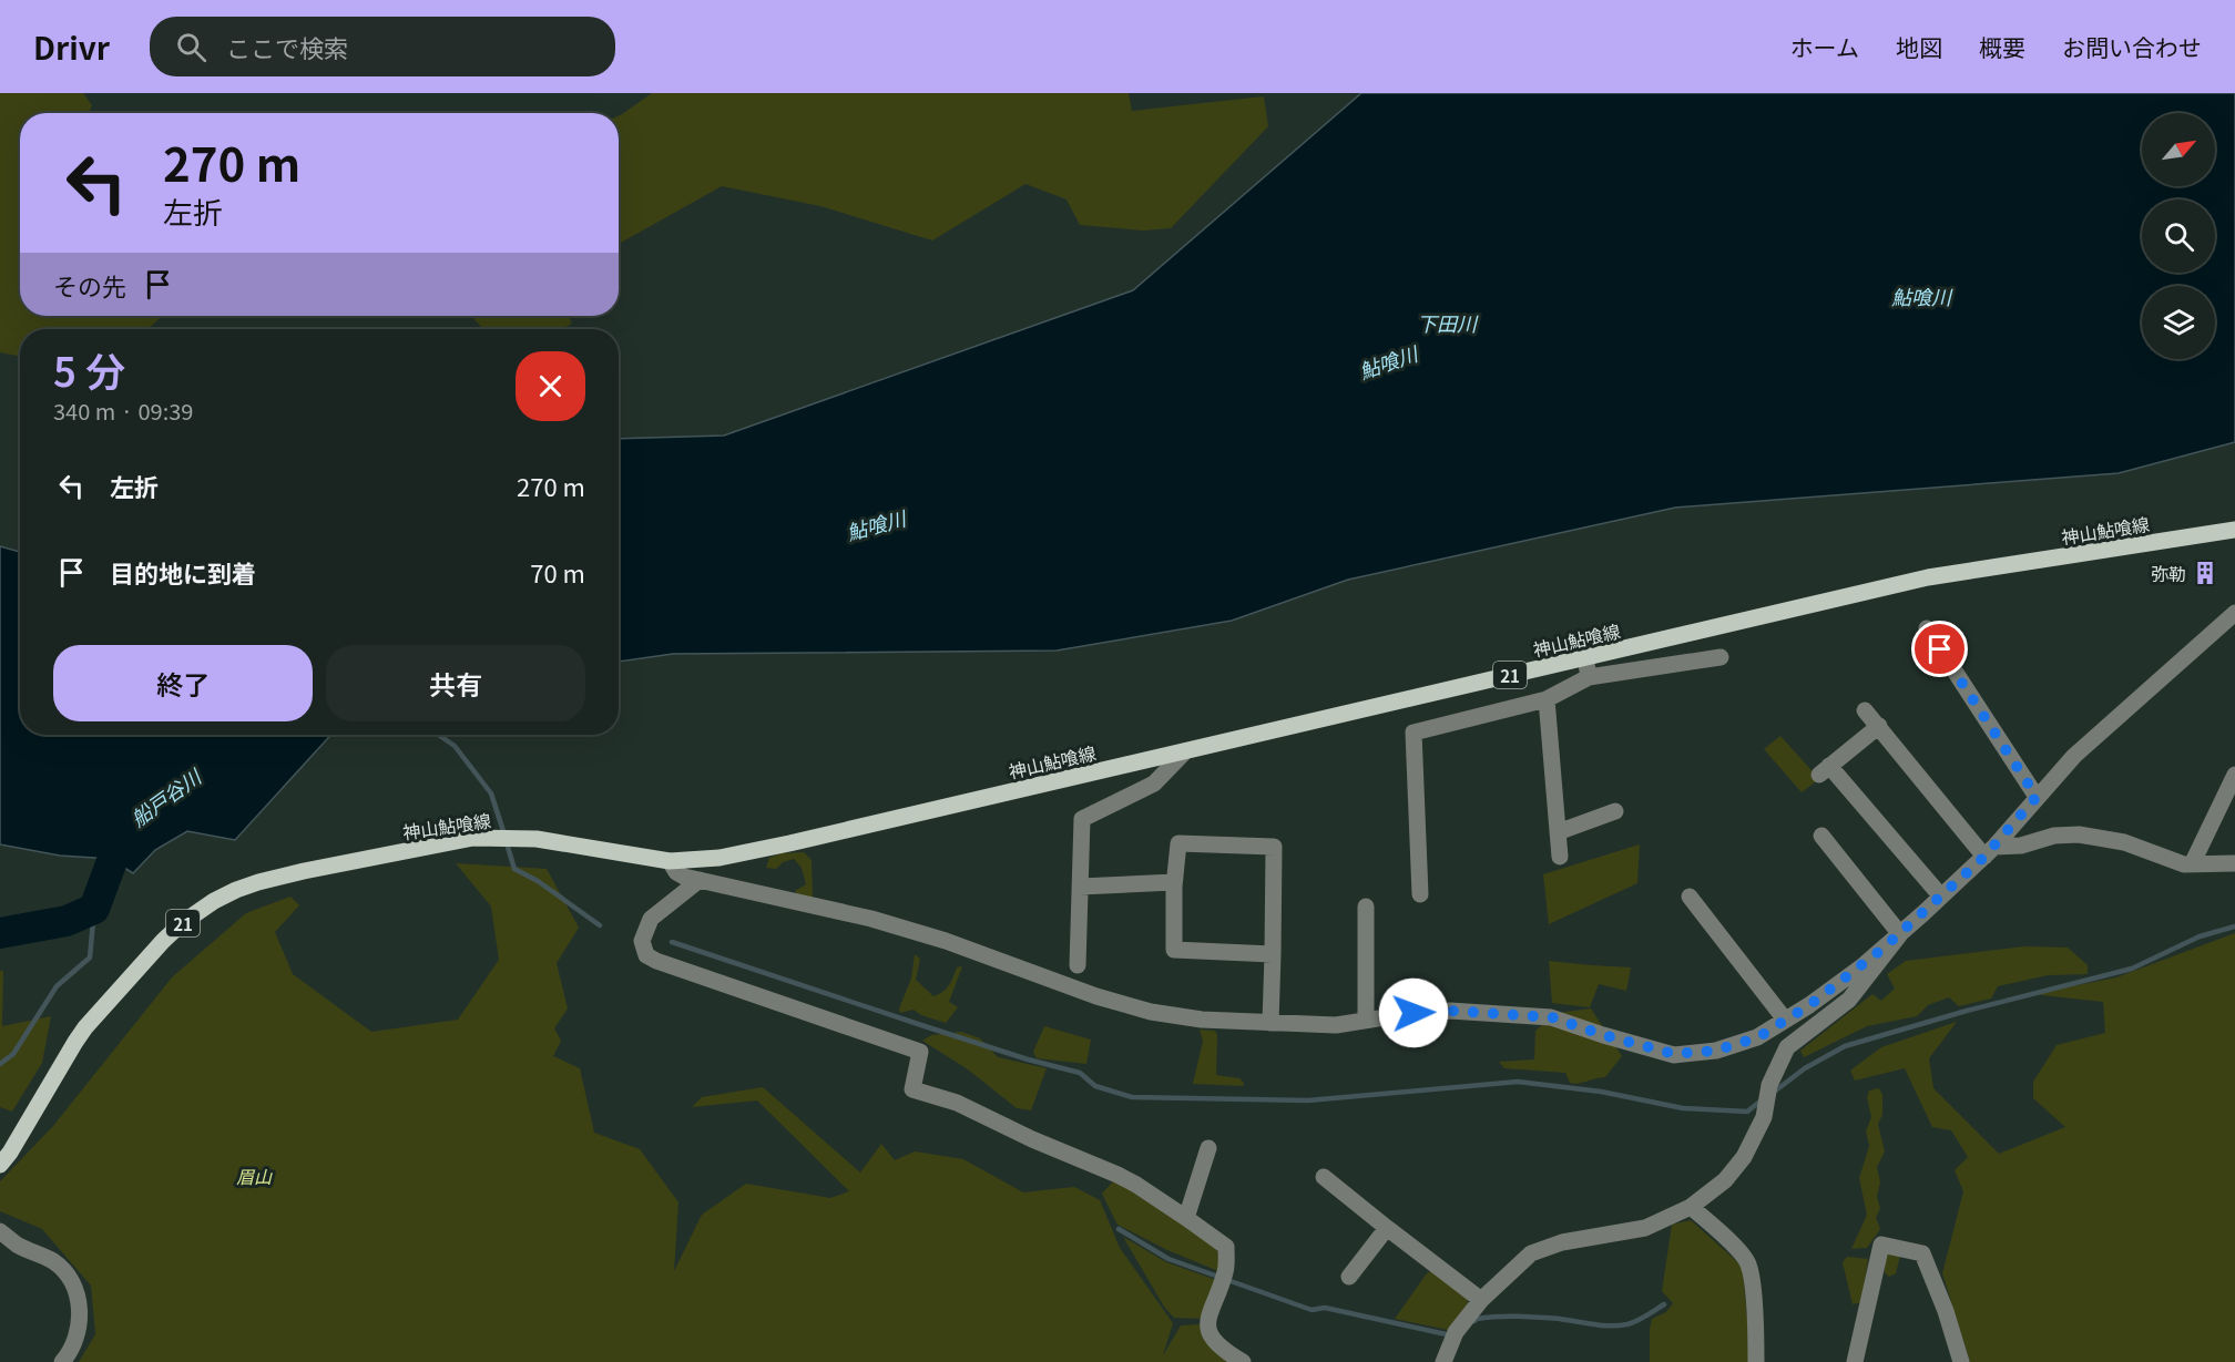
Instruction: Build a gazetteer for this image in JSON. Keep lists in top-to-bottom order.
{
  "streets": {
    "main road": ["神山鮎喰線", "21"]
  },
  "water": ["鮎喰川", "下田川", "船戸谷川"],
  "parks": ["眉山"],
  "places": {
    "building": ["弥勒"]
  },
  "north": "top right",
  "page": {
    "header": "Drivr",
    "search": "ここで検索",
    "nav": [
      "ホーム",
      "地図",
      "概要",
      "お問い合わせ"
    ],
    "turn": ["270 m", "左折"],
    "then": "その先",
    "heading": ["5 分", "340 m · 09:39"],
    "list": [
      {
        "name": "左折",
        "value": "270 m"
      },
      {
        "name": "目的地に到着",
        "value": "70 m"
      }
    ],
    "buttons": ["終了", "共有"]
  }
}
